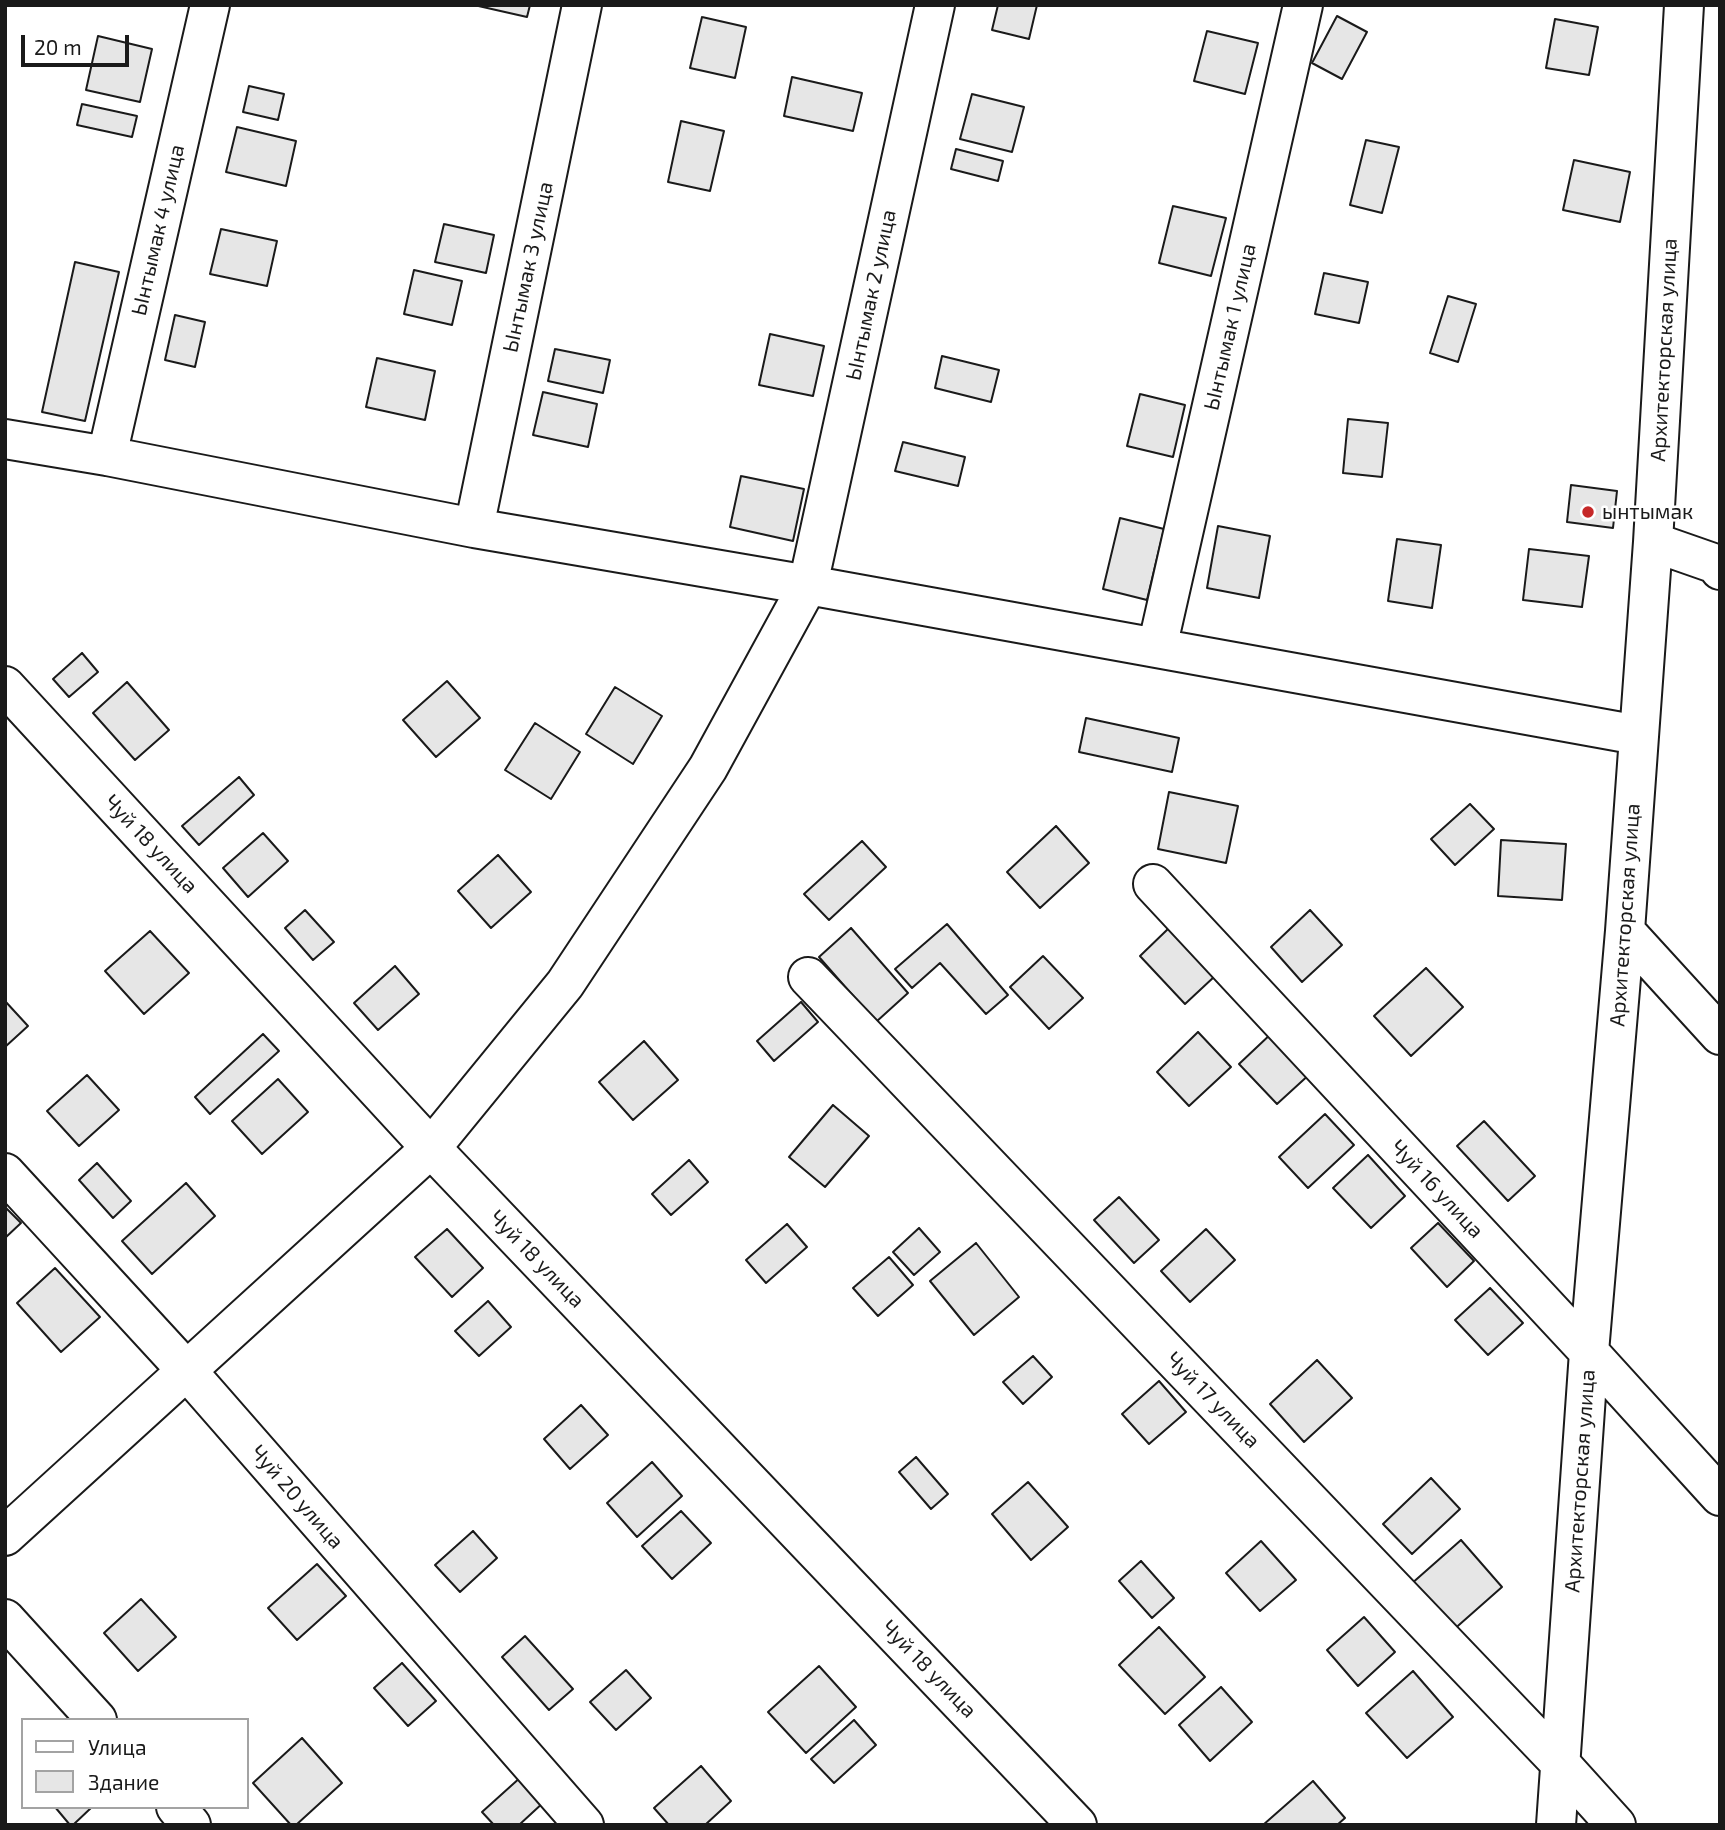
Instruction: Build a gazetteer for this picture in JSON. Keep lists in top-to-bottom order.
{
  "streets": {
    "street": [
      "Ынтымак 4 улица",
      "Ынтымак 3 улица",
      "Ынтымак 2 улица",
      "Ынтымак 1 улица",
      "Архитекторская улица",
      "Чуй 18 улица",
      "Чуй 16 улица",
      "Чуй 17 улица",
      "Чуй 20 улица"
    ]
  },
  "crossings": [
    ["Ынтымак 2 улица", "Чуй 18 улица"],
    ["Ынтымак 2 улица", "Чуй 20 улица"],
    ["Архитекторская улица", "Чуй 16 улица"],
    ["Архитекторская улица", "Чуй 17 улица"]
  ],
  "places": ["ынтымак"],
  "legend": ["Улица", "Здание"],
  "scale_bar": "20 m"
}
